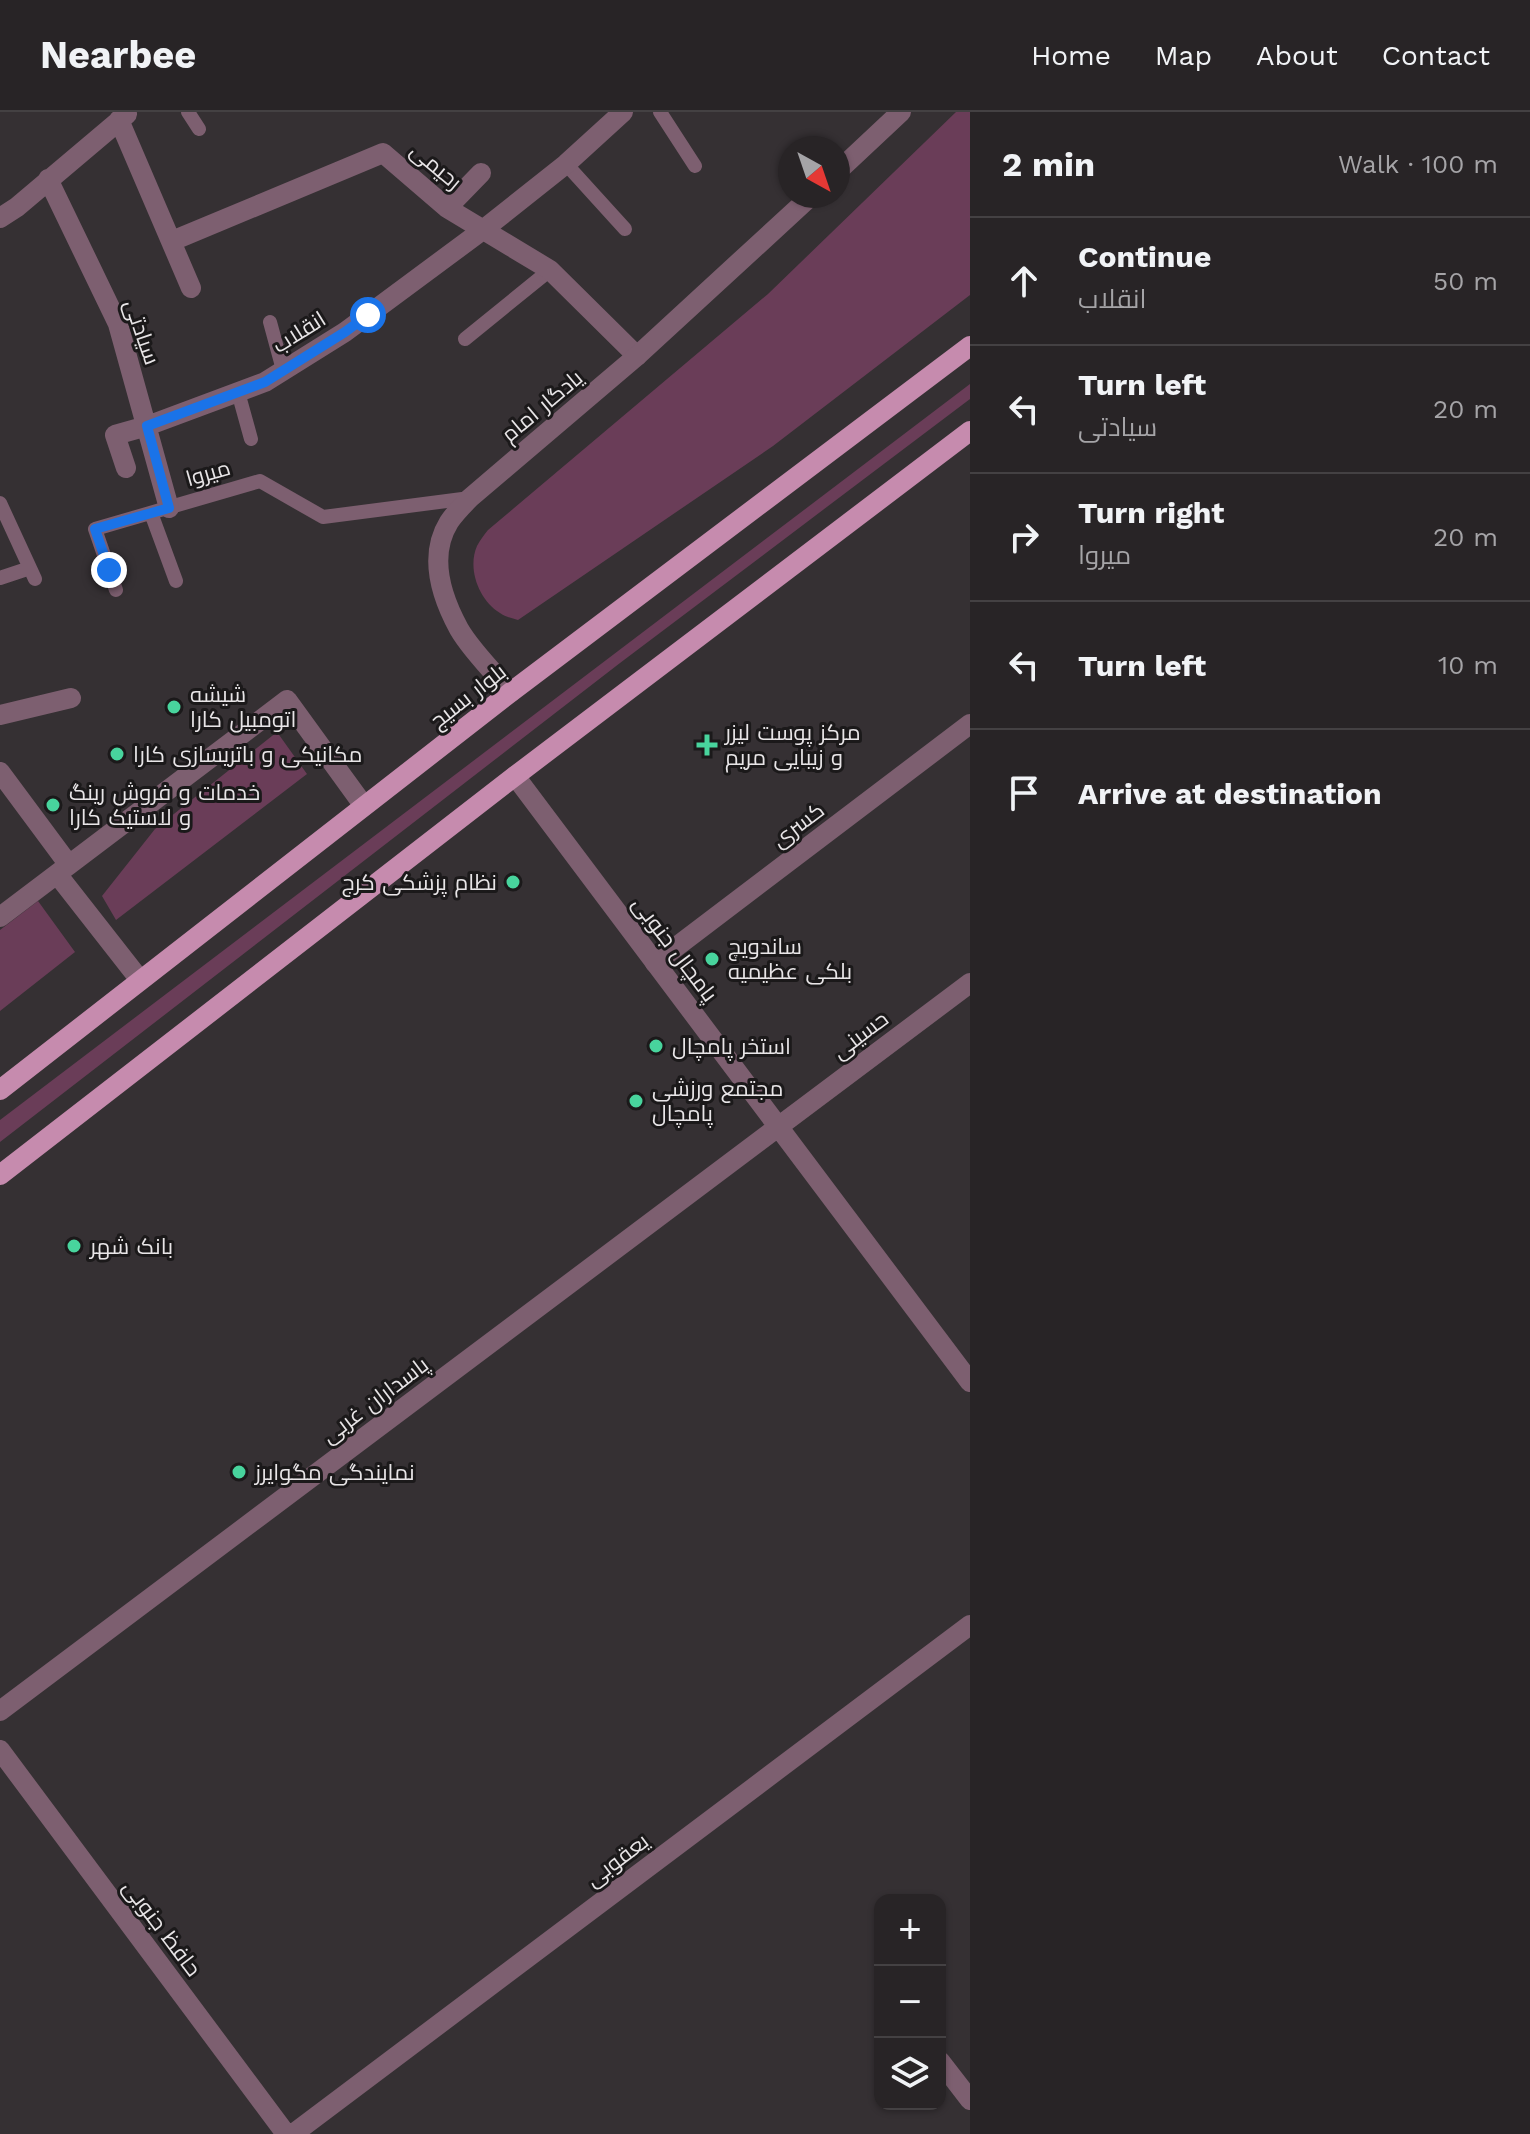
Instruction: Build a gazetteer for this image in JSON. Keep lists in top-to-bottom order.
{
  "streets": {
    "main road": ["بلوار بسیج"],
    "street": [
      "رحیمی",
      "سیادتی",
      "انقلاب",
      "یادگار امام",
      "کسری",
      "پامچال جنوبی",
      "حسینی",
      "پاسداران غربی",
      "یعقوبی",
      "حافظ جنوبی"
    ],
    "lane": ["میروا"]
  },
  "crossings": [
    ["رحیمی", "انقلاب"],
    ["رحیمی", "یادگار امام"],
    ["سیادتی", "انقلاب"],
    ["سیادتی", "میروا"],
    ["یادگار امام", "میروا"],
    ["یادگار امام", "بلوار بسیج"],
    ["کسری", "پامچال جنوبی"],
    ["پامچال جنوبی", "حسینی"],
    ["پامچال جنوبی", "پاسداران غربی"],
    ["حسینی", "پاسداران غربی"]
  ],
  "places": {
    "other": [
      "شیشه اتومبیل کارا",
      "مکانیکی و باتریسازی کارا",
      "خدمات و فروش رینگ و لاستیک کارا",
      "نظام پزشکی کرج",
      "ساندویچ بلکی عظیمیه",
      "استخر پامچال",
      "مجتمع ورزشی پامچال",
      "بانک شهر",
      "نمایندگی مگوایرز"
    ],
    "health": ["مرکز پوست لیزر و زیبایی مریم"]
  },
  "north": "bottom right",
  "page": {
    "header": "Nearbee",
    "nav": [
      "Home",
      "Map",
      "About",
      "Contact"
    ],
    "heading": ["2 min", "Walk · 100 m"],
    "list": [
      ["Continue", "انقلاب", "50 m"],
      ["Turn left", "سیادتی", "20 m"],
      ["Turn right", "میروا", "20 m"],
      ["Turn left", "10 m"],
      "Arrive at destination"
    ],
    "map_buttons": ["+", "−"]
  }
}
